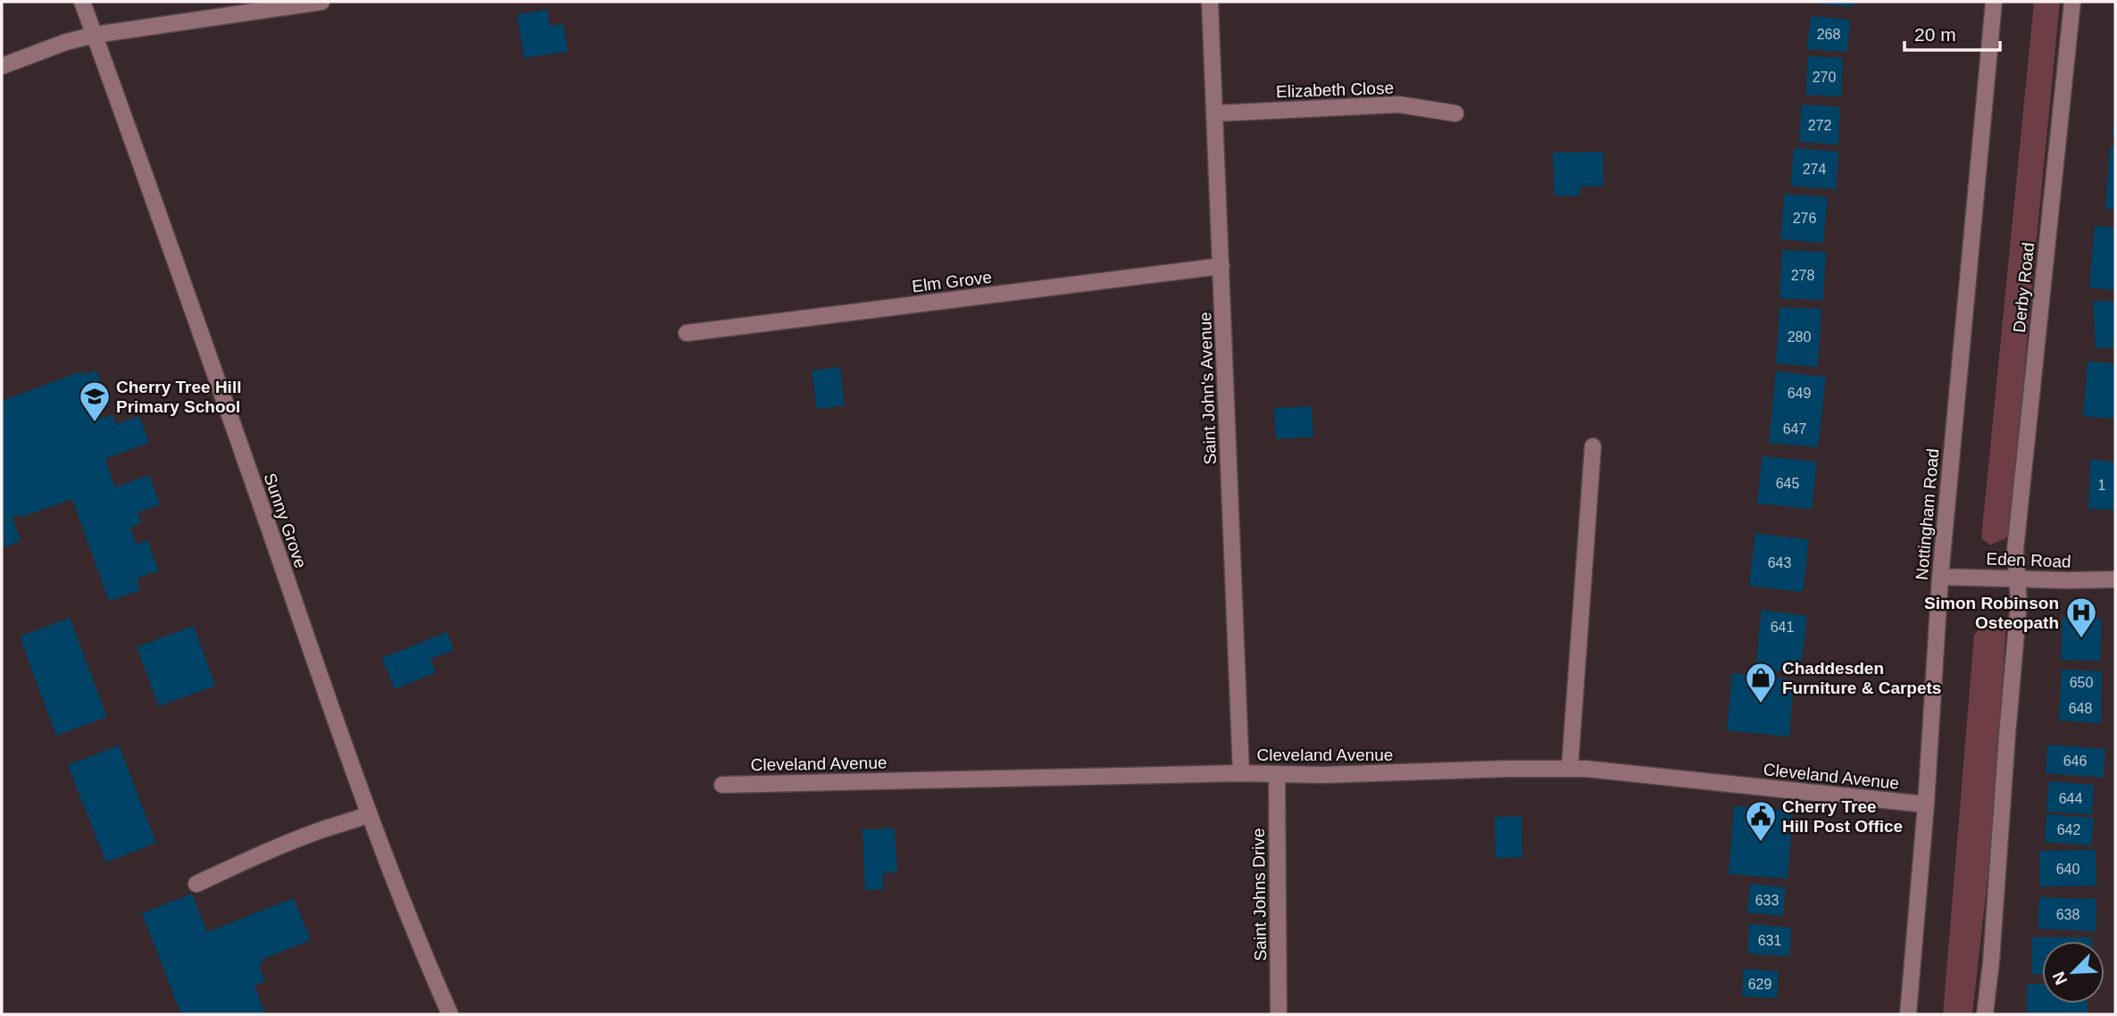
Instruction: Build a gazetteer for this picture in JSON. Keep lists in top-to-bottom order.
{
  "streets": {
    "street": [
      "Elizabeth Close",
      "Elm Grove",
      "Derby Road",
      "Saint John's Avenue",
      "Nottingham Road",
      "Sunny Grove",
      "Eden Road",
      "Cleveland Avenue",
      "Saint Johns Drive"
    ]
  },
  "crossings": [
    ["Elizabeth Close", "Saint John's Avenue"],
    ["Elm Grove", "Saint John's Avenue"],
    ["Derby Road", "Eden Road"],
    ["Saint John's Avenue", "Cleveland Avenue"],
    ["Nottingham Road", "Eden Road"],
    ["Nottingham Road", "Cleveland Avenue"],
    ["Cleveland Avenue", "Saint Johns Drive"]
  ],
  "places": {
    "school or university": ["Cherry Tree Hill Primary School"],
    "hospital": ["Simon Robinson Osteopath"],
    "shop": ["Chaddesden Furniture & Carpets"],
    "public building": ["Cherry Tree Hill Post Office"]
  },
  "house_numbers": [
    "268",
    "270",
    "272",
    "274",
    "276",
    "278",
    "280",
    "649",
    "647",
    "645",
    "1",
    "643",
    "641",
    "650",
    "648",
    "646",
    "644",
    "642",
    "640",
    "633",
    "638",
    "631",
    "629"
  ],
  "scale_bar": "20 m",
  "north": "bottom left"
}
